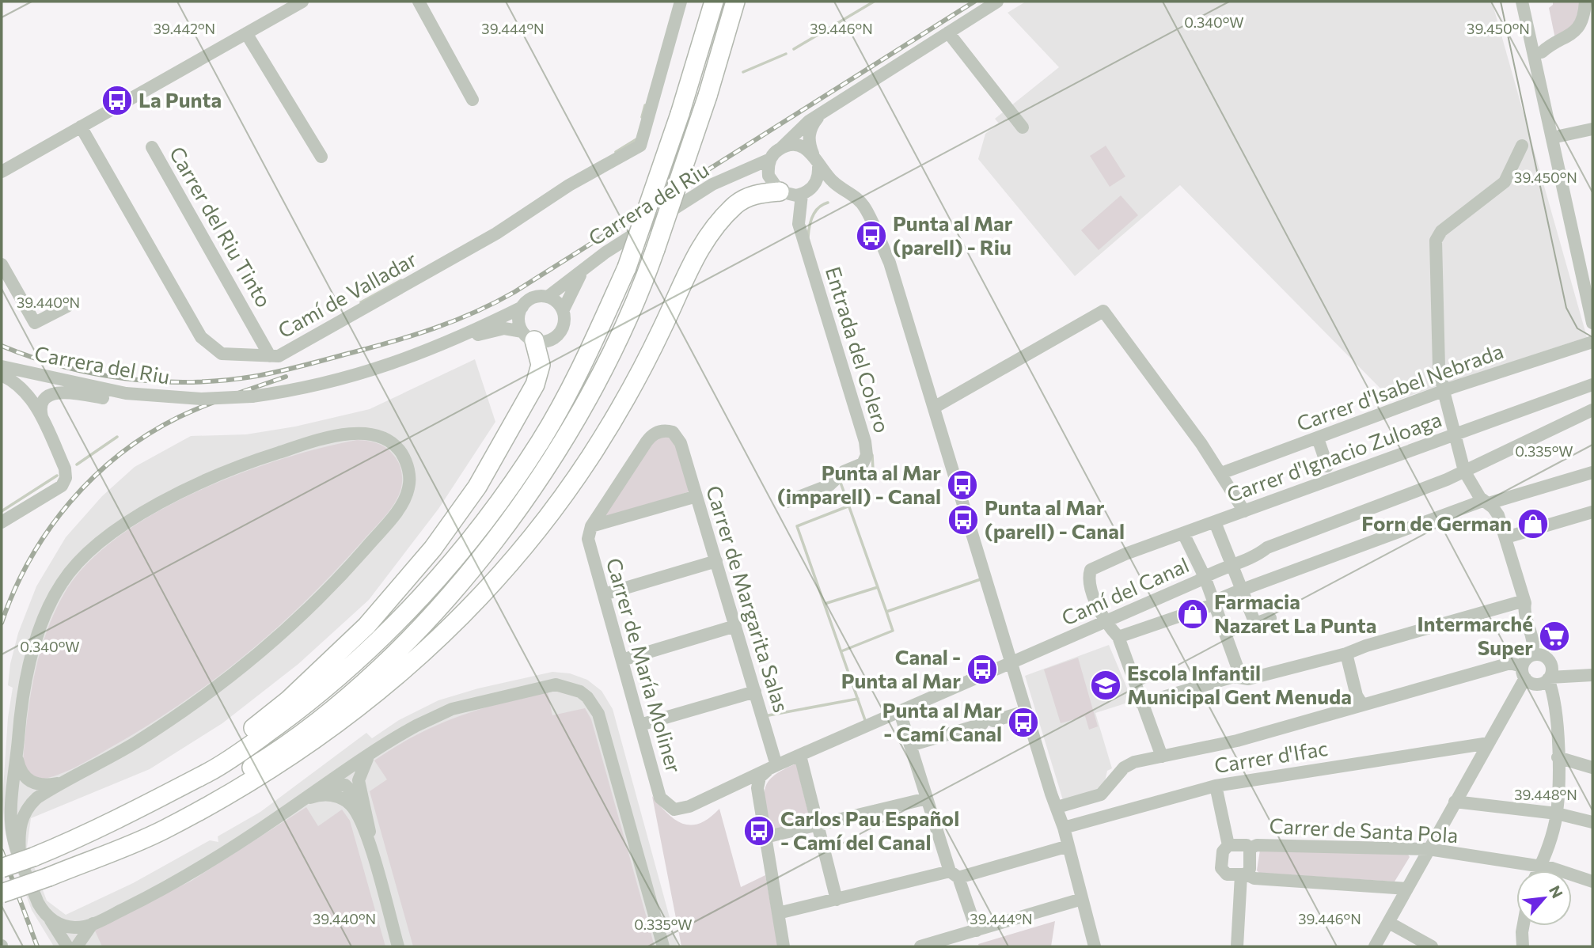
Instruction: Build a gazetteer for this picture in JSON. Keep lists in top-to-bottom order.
{
  "streets": {
    "street": [
      "Carrera del Riu",
      "Carrer del Riu Tinto",
      "Camí de Valladar",
      "Entrada del Colero",
      "Carrer d'Isabel Nebrada",
      "Carrer d'Ignacio Zuloaga",
      "Camí del Canal",
      "Carrer de Margarita Salas",
      "Carrer de María Moliner",
      "Carrer d'Ifac",
      "Carrer de Santa Pola"
    ]
  },
  "crossings": [
    ["Carrera del Riu", "Entrada del Colero"],
    ["Carrer del Riu Tinto", "Camí de Valladar"],
    ["Carrer d'Ignacio Zuloaga", "Camí del Canal"],
    ["Camí del Canal", "Carrer de Margarita Salas"],
    ["Camí del Canal", "Carrer de María Moliner"],
    ["Carrer de Margarita Salas", "Carrer de María Moliner"]
  ],
  "places": {
    "bus stop": [
      "La Punta",
      "Punta al Mar (parell) - Riu",
      "Punta al Mar (imparell) - Canal",
      "Punta al Mar (parell) - Canal",
      "Canal - Punta al Mar",
      "Punta al Mar - Camí Canal",
      "Carlos Pau Español - Camí del Canal"
    ],
    "shop": ["Forn de German", "Farmacia Nazaret La Punta"],
    "supermarket": ["Intermarché Super"],
    "school or university": ["Escola Infantil Municipal Gent Menuda"]
  },
  "north": "top right",
  "coordinates": [
    "0.340°W",
    "39.442°N",
    "39.444°N",
    "39.446°N",
    "39.450°N",
    "39.440°N",
    "0.335°W",
    "39.448°N"
  ]
}
